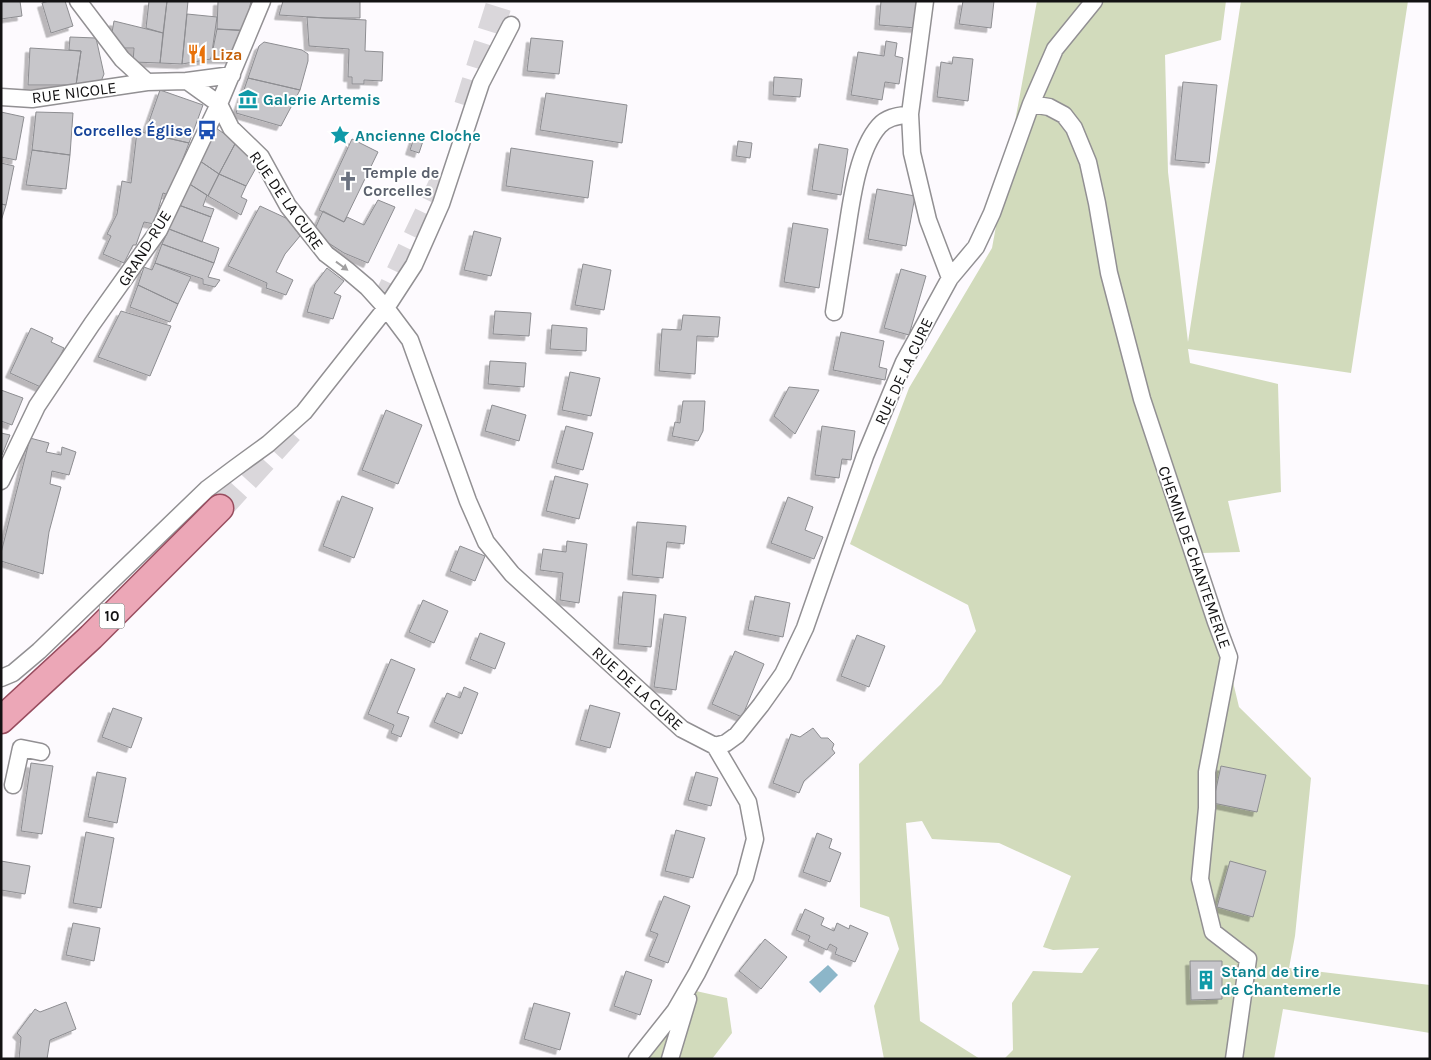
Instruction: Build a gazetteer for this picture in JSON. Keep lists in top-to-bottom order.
{
  "streets": {
    "main road": ["10"],
    "street": [
      "RUE NICOLE",
      "RUE DE LA CURE",
      "GRAND-RUE",
      "CHEMIN DE CHANTEMERLE"
    ]
  },
  "crossings": [
    ["RUE NICOLE", "GRAND-RUE"],
    ["RUE DE LA CURE", "GRAND-RUE"],
    ["RUE DE LA CURE", "CHEMIN DE CHANTEMERLE"]
  ],
  "places": {
    "restaurant": ["Liza"],
    "museum": ["Galerie Artemis"],
    "bus stop": ["Corcelles Église"],
    "place": ["Ancienne Cloche"],
    "church": ["Temple de Corcelles"],
    "building": ["Stand de tire de Chantemerle"]
  }
}
